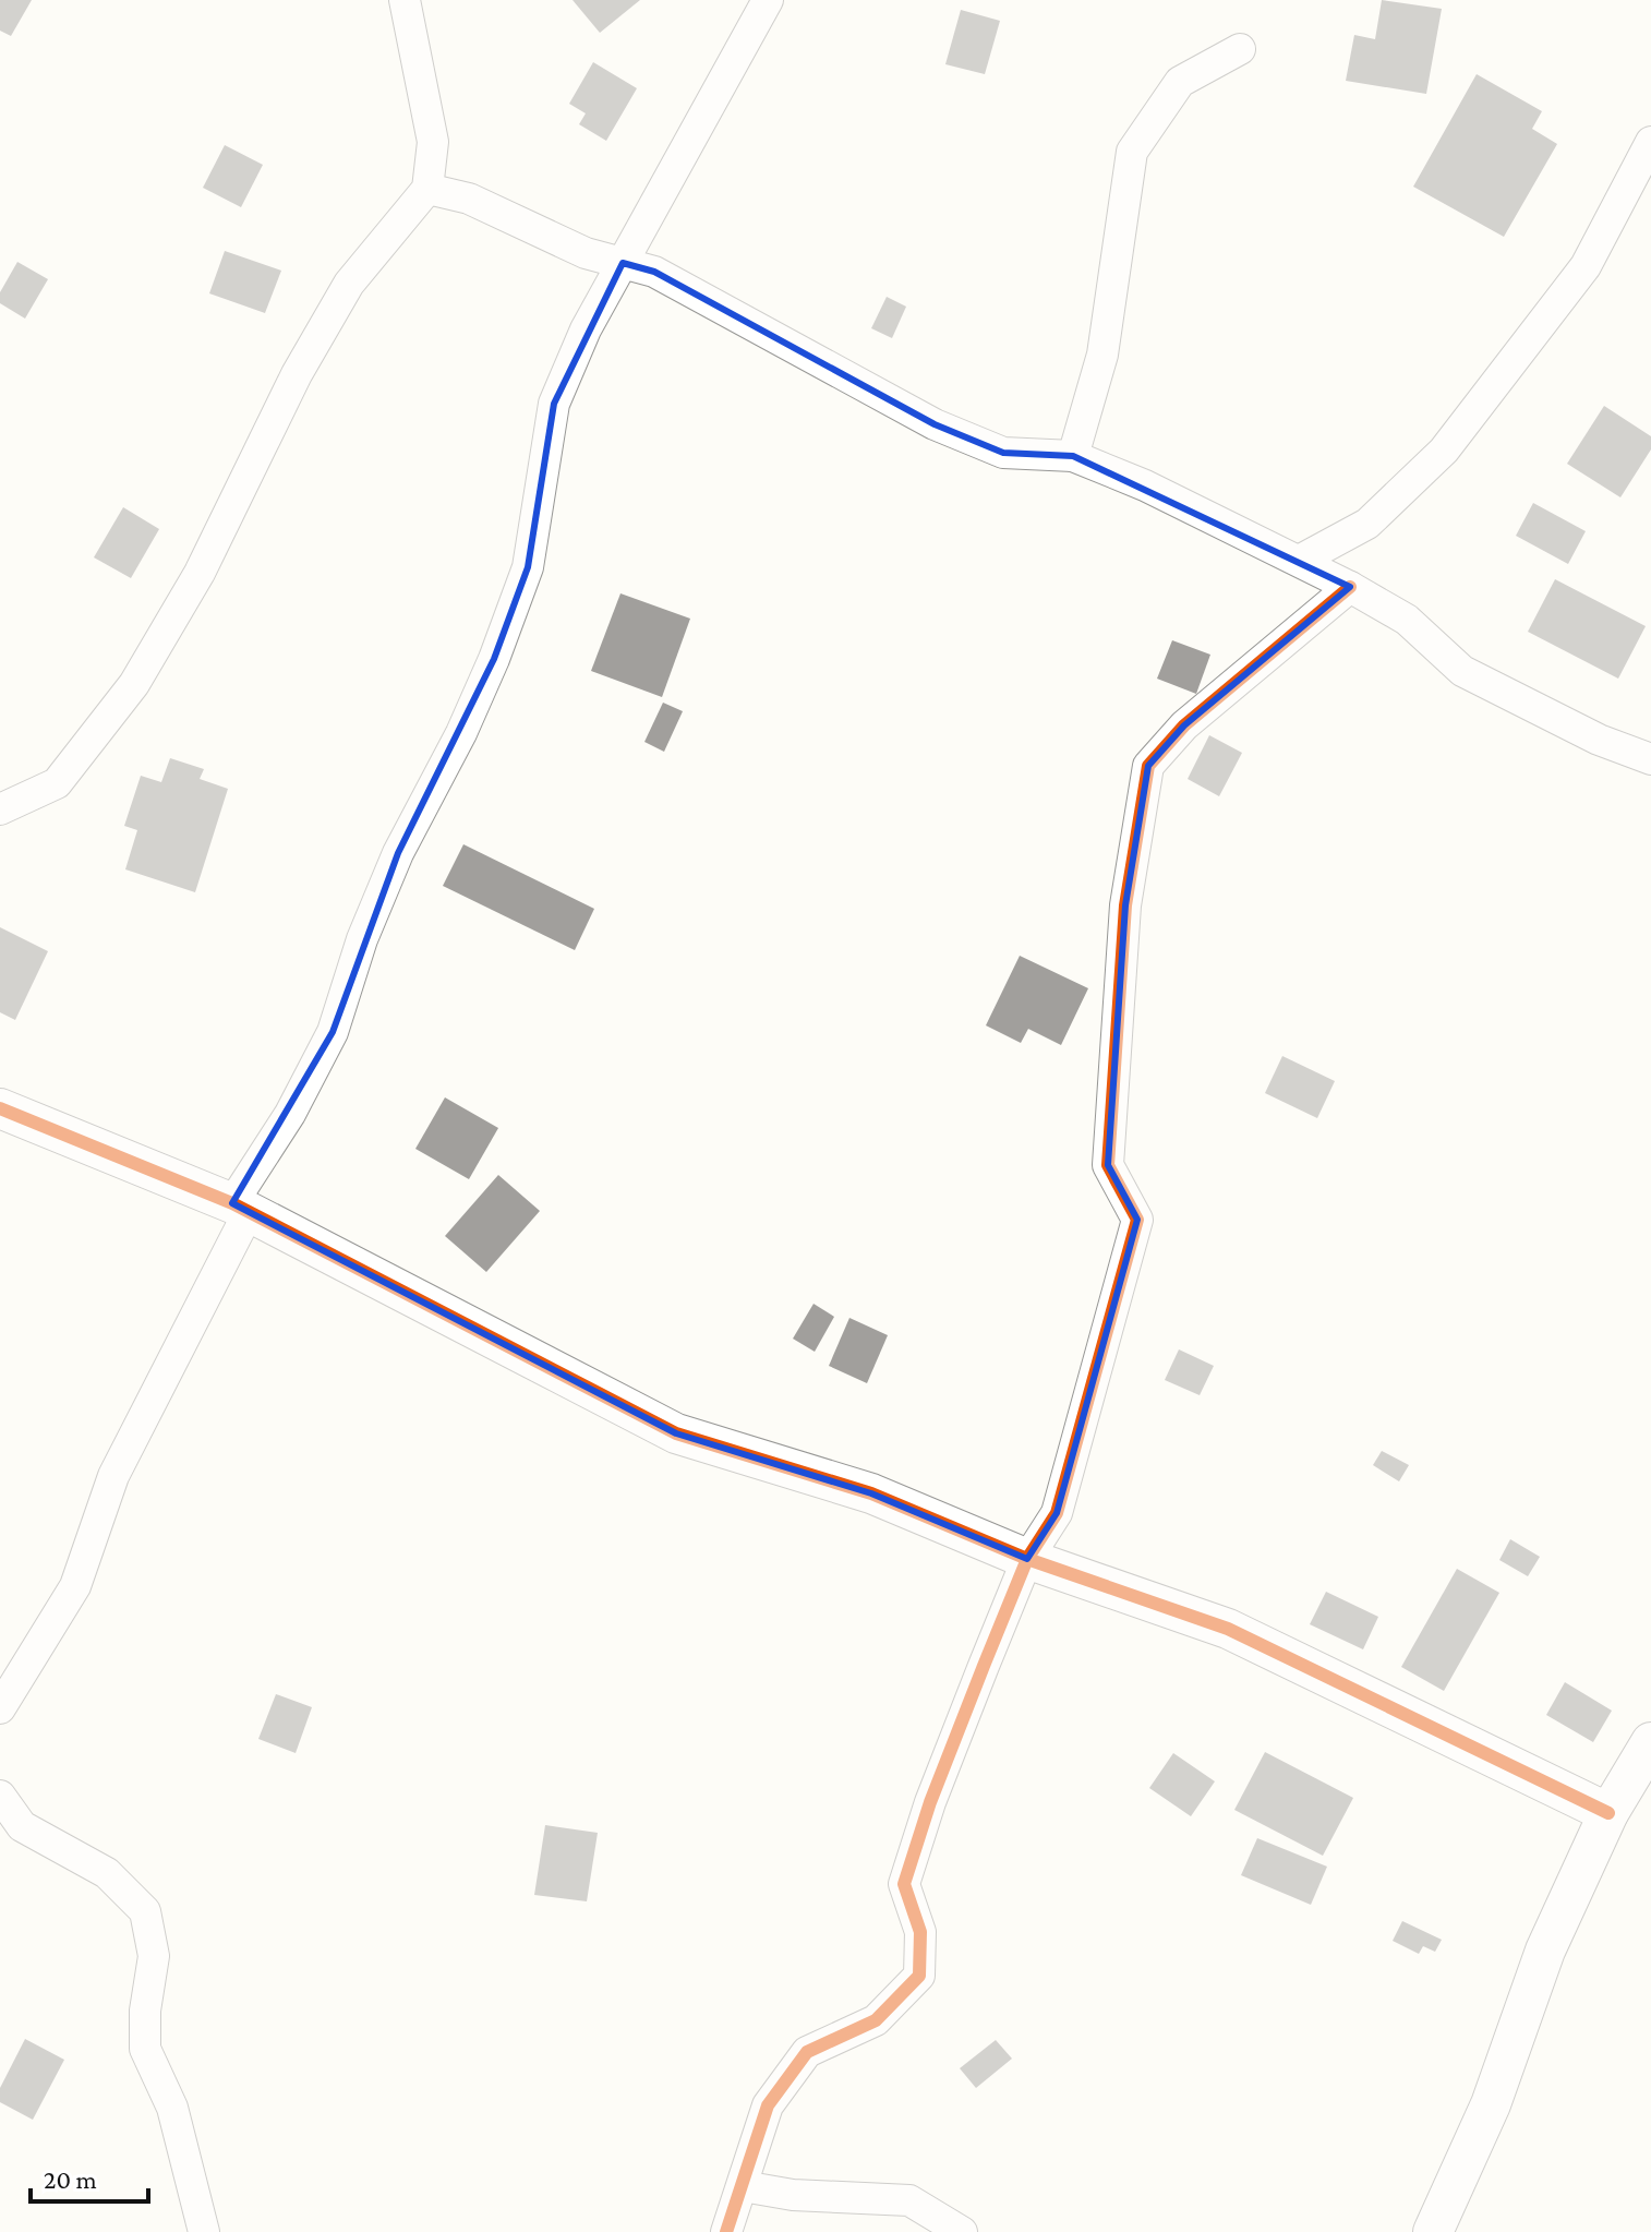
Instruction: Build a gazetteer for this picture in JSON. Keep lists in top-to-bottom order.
{
  "scale_bar": "20 m"
}
